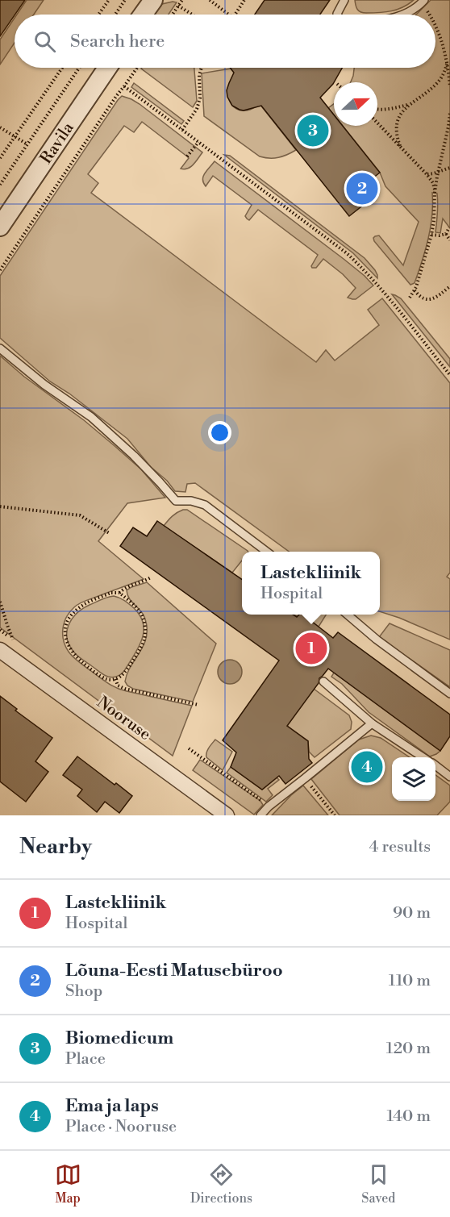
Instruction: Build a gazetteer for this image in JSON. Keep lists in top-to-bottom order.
{
  "streets": {
    "street": ["Ravila", "Nooruse"]
  },
  "north": "right",
  "page": {
    "search": "Search here",
    "pins": [
      "3",
      "2",
      "1",
      "4"
    ],
    "popup": ["Lastekliinik", "Hospital"],
    "heading": ["Nearby", "4 results"],
    "list": [
      {
        "mark": "1",
        "name": "Lastekliinik",
        "note": "Hospital",
        "value": "90 m"
      },
      {
        "mark": "2",
        "name": "Lõuna-Eesti Matusebüroo",
        "note": "Shop",
        "value": "110 m"
      },
      {
        "mark": "3",
        "name": "Biomedicum",
        "note": "Place",
        "value": "120 m"
      },
      {
        "mark": "4",
        "name": "Ema ja laps",
        "note": "Place · Nooruse",
        "value": "140 m"
      }
    ],
    "nav": ["Map", "Directions", "Saved"]
  }
}
